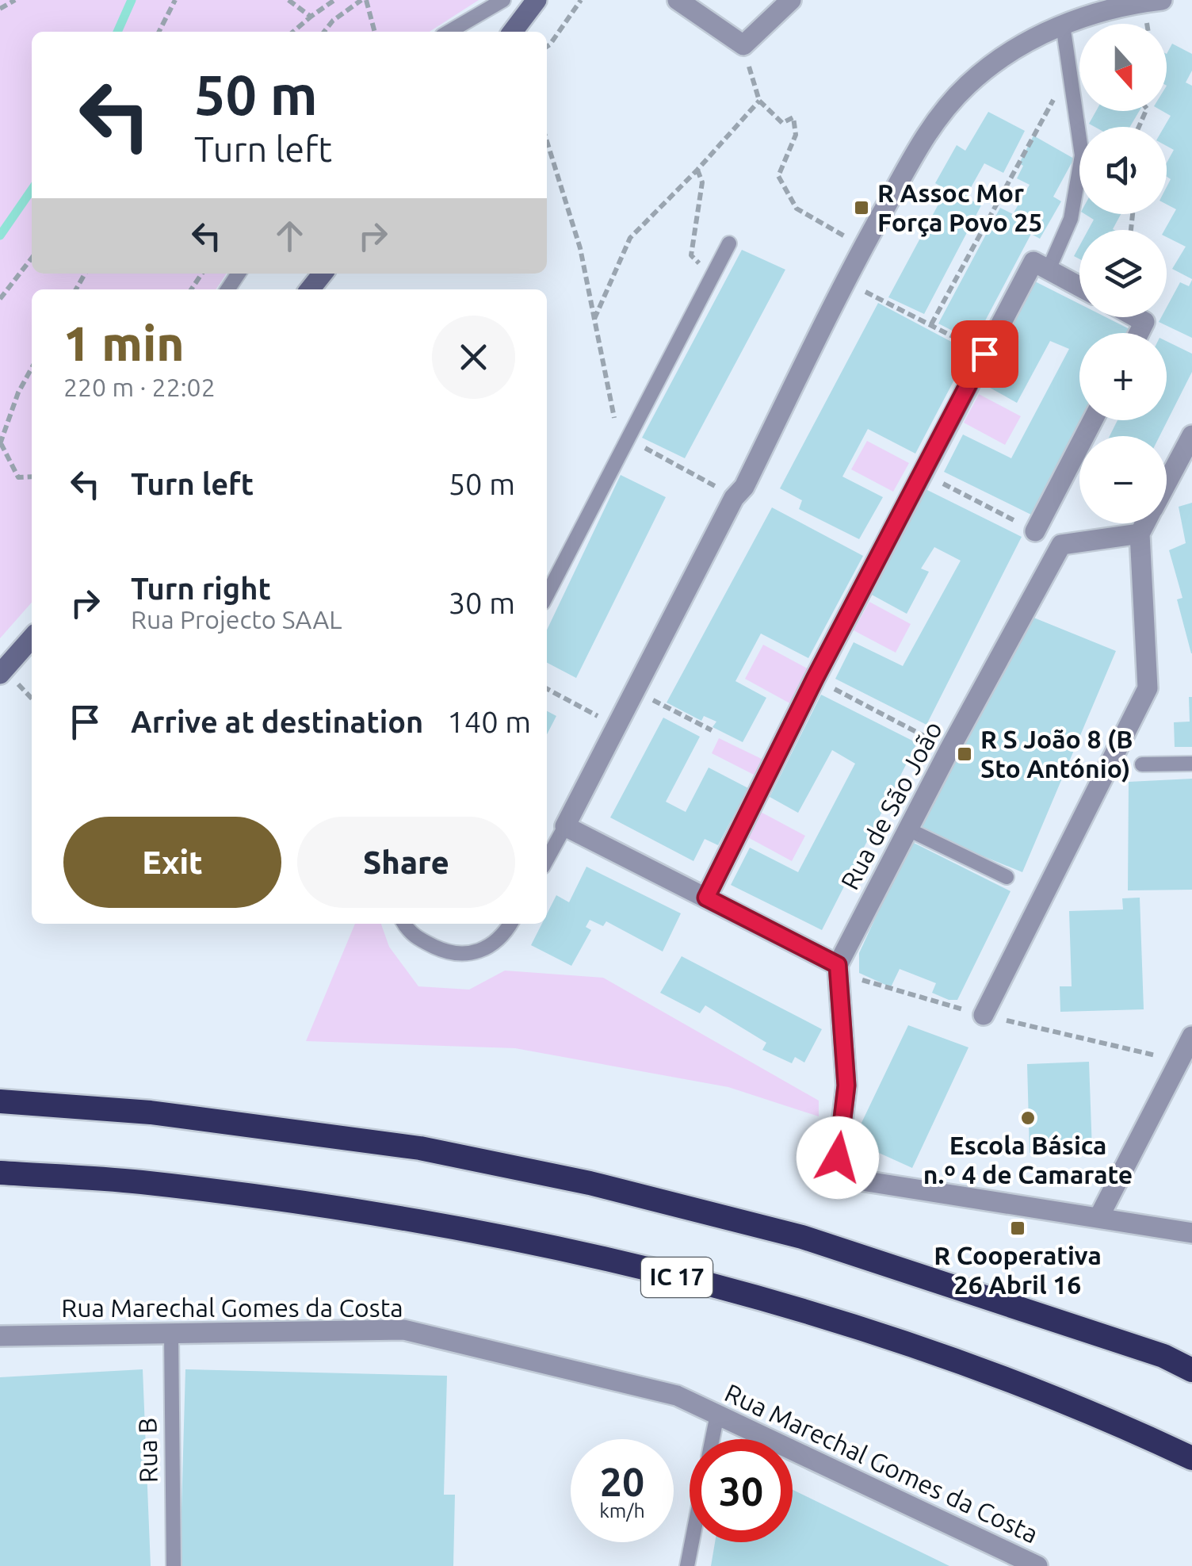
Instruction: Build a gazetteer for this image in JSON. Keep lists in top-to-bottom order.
{
  "streets": {
    "highway": ["IC 17"],
    "street": ["Rua de São João", "Rua Marechal Gomes da Costa"],
    "lane": ["Rua B"]
  },
  "crossings": [
    ["Rua Marechal Gomes da Costa", "Rua B"]
  ],
  "places": {
    "transit": ["R Assoc Mor Força Povo 25", "R S João 8 (B Sto António)", "R Cooperativa 26 Abril 16"],
    "other": ["Escola Básica n.º 4 de Camarate"]
  },
  "north": "bottom",
  "page": {
    "map_buttons": ["+", "−"],
    "turn": ["50 m", "Turn left"],
    "heading": ["1 min", "220 m · 22:02"],
    "list": [
      {
        "name": "Turn left",
        "value": "50 m"
      },
      {
        "name": "Turn right",
        "note": "Rua Projecto SAAL",
        "value": "30 m"
      },
      {
        "name": "Arrive at destination",
        "value": "140 m"
      }
    ],
    "buttons": ["Exit", "Share"],
    "speed": "20 km/h",
    "limit": "30"
  }
}
